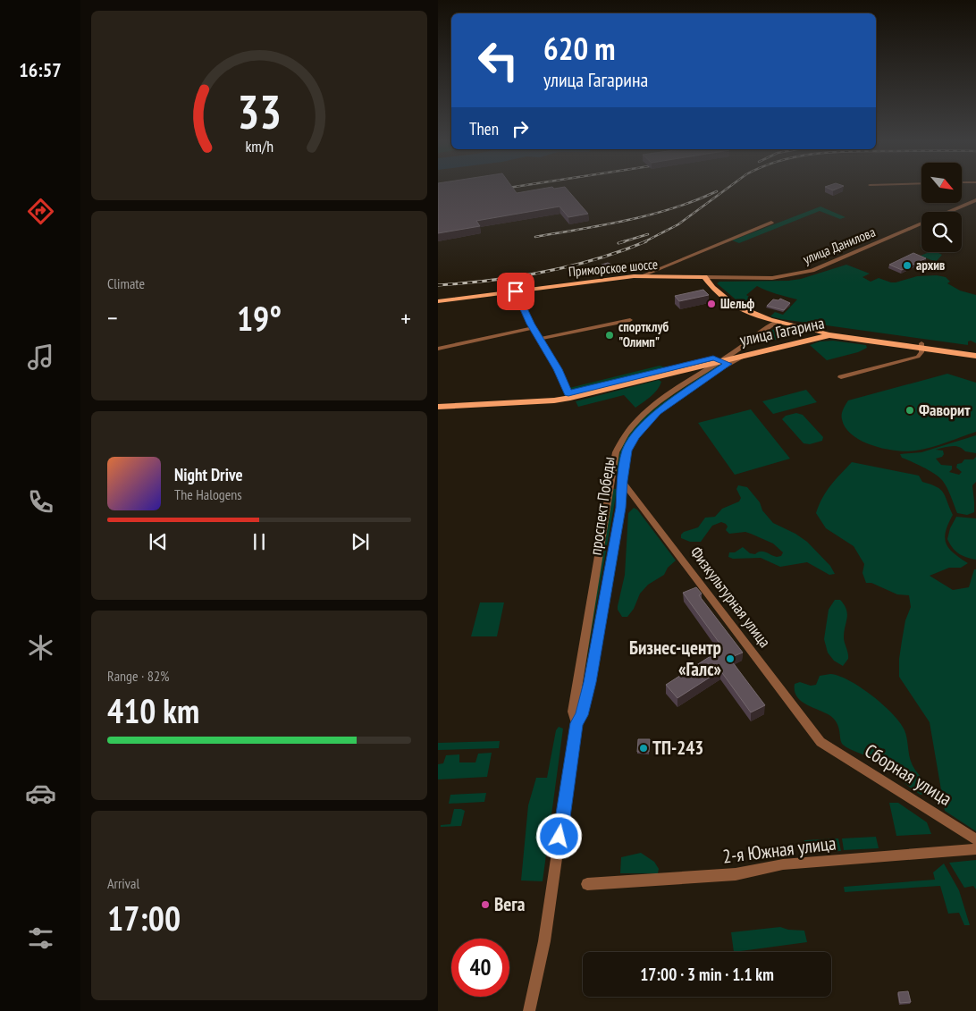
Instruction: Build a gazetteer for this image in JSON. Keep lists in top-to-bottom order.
{
  "streets": {
    "main road": ["Приморское шоссе", "улица Гагарина"],
    "street": [
      "улица Данилова",
      "проспект Победы",
      "Физкультурная улица",
      "Сборная улица",
      "2-я Южная улица"
    ]
  },
  "crossings": [
    ["улица Данилова", "Приморское шоссе"],
    ["улица Гагарина", "проспект Победы"],
    ["проспект Победы", "Физкультурная улица"],
    ["Физкультурная улица", "Сборная улица"]
  ],
  "places": [
    "архив",
    "Шельф",
    "спортклуб \"Олимп\"",
    "Фаворит",
    "Бизнес-центр «Галс»",
    "ТП-243",
    "Вега"
  ],
  "north": "bottom right",
  "page": {
    "tabs": "16:57",
    "turn": ["620 m", "улица Гагарина"],
    "then": "Then",
    "tile": [
      "Climate",
      ["Range · 82%", "410 km"],
      ["Arrival", "17:00"]
    ],
    "heat": ["−", "19°", "+"],
    "song": ["Night Drive", "The Halogens"],
    "limit": "40",
    "trip": "17:00 · 3 min · 1.1 km",
    "gauge": ["33", "km/h"]
  }
}
